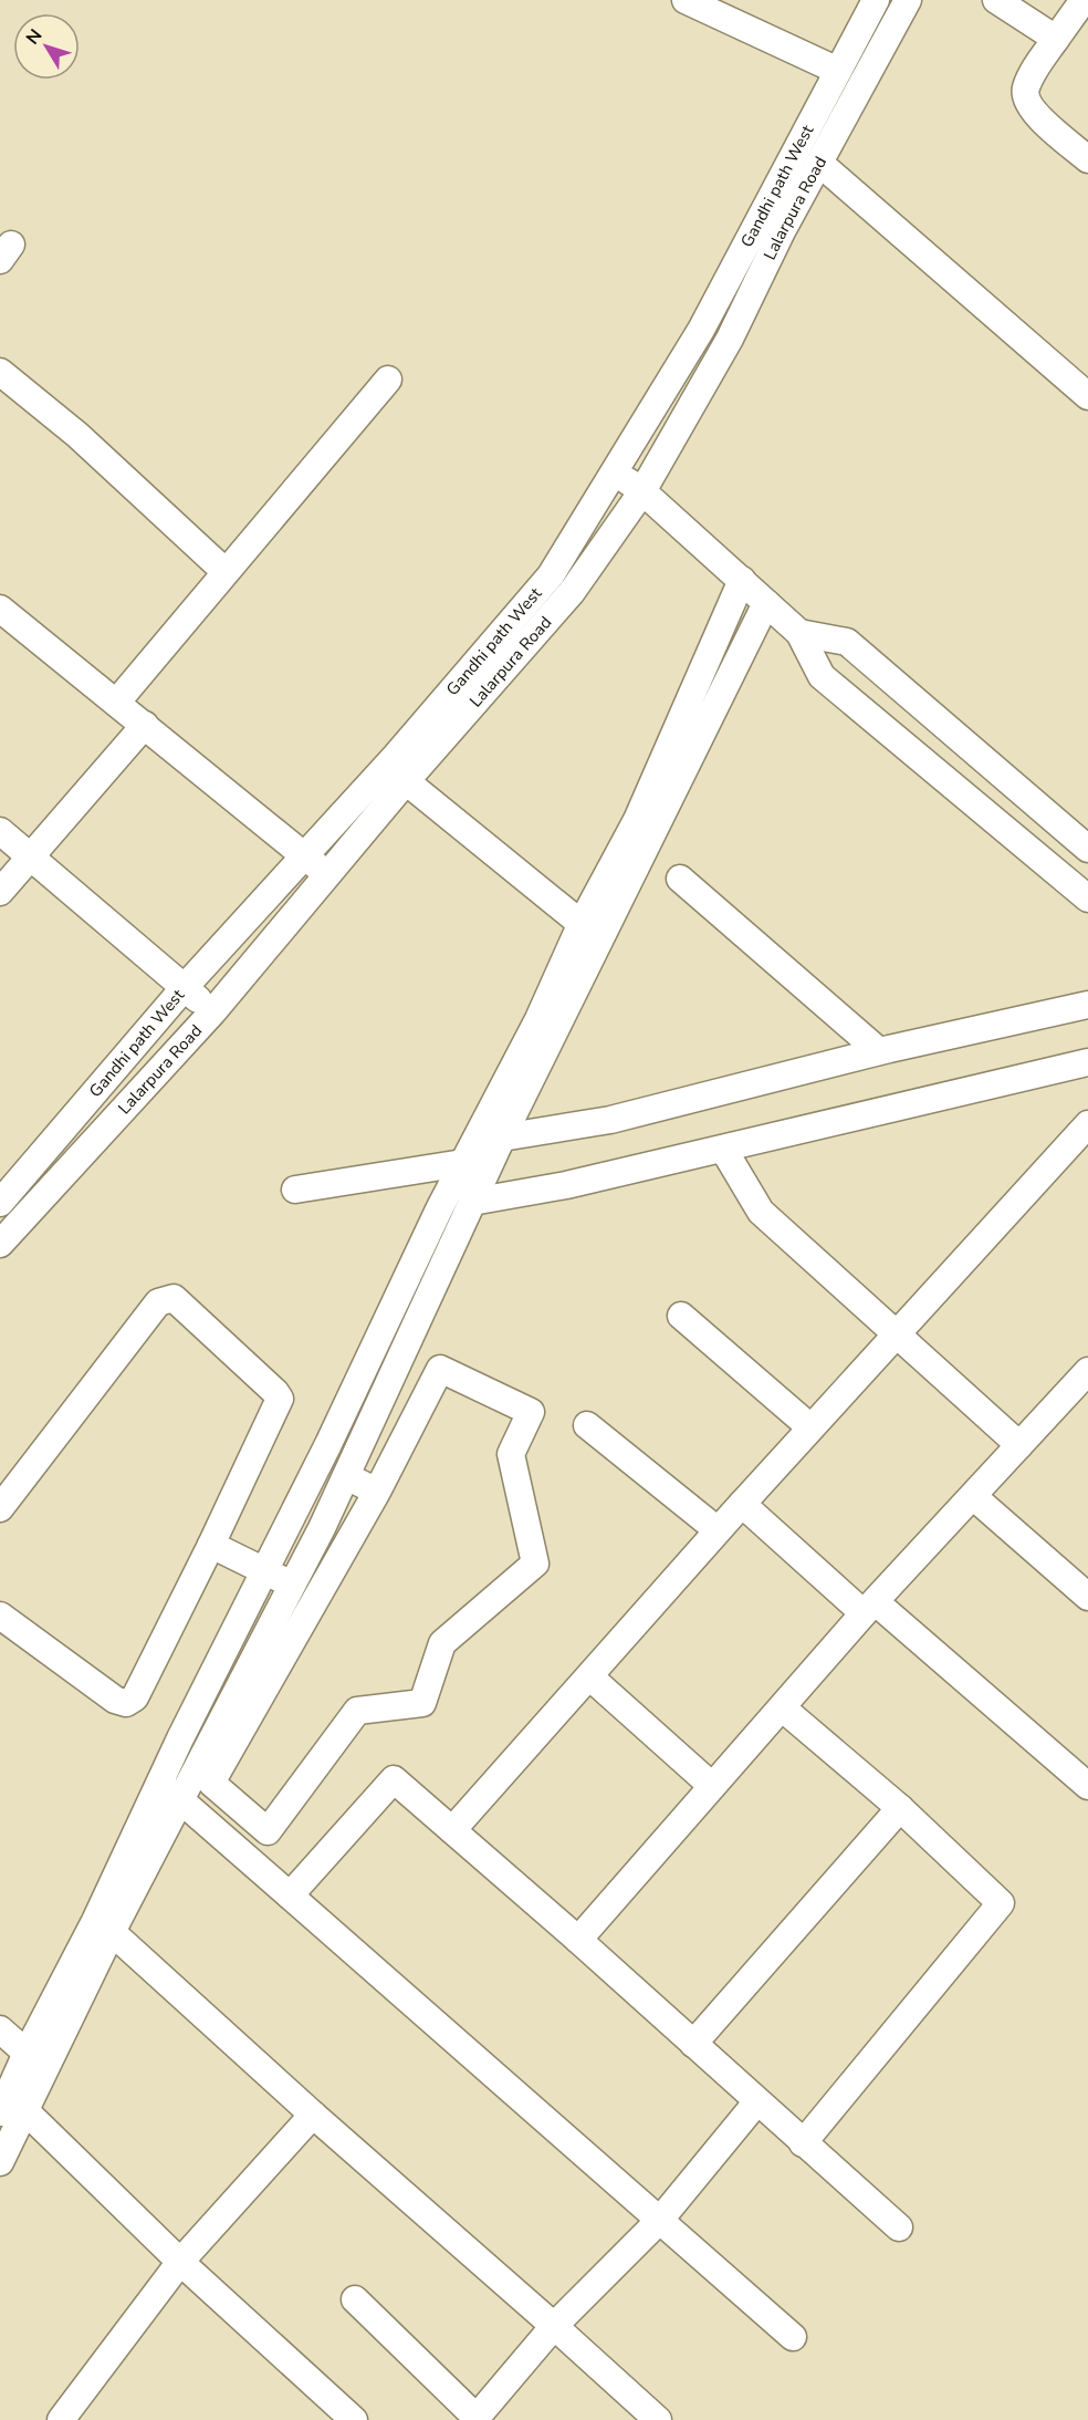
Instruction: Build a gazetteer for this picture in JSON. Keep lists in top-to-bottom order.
{
  "streets": {
    "street": ["Gandhi path West", "Lalarpura Road"]
  },
  "north": "top left"
}
